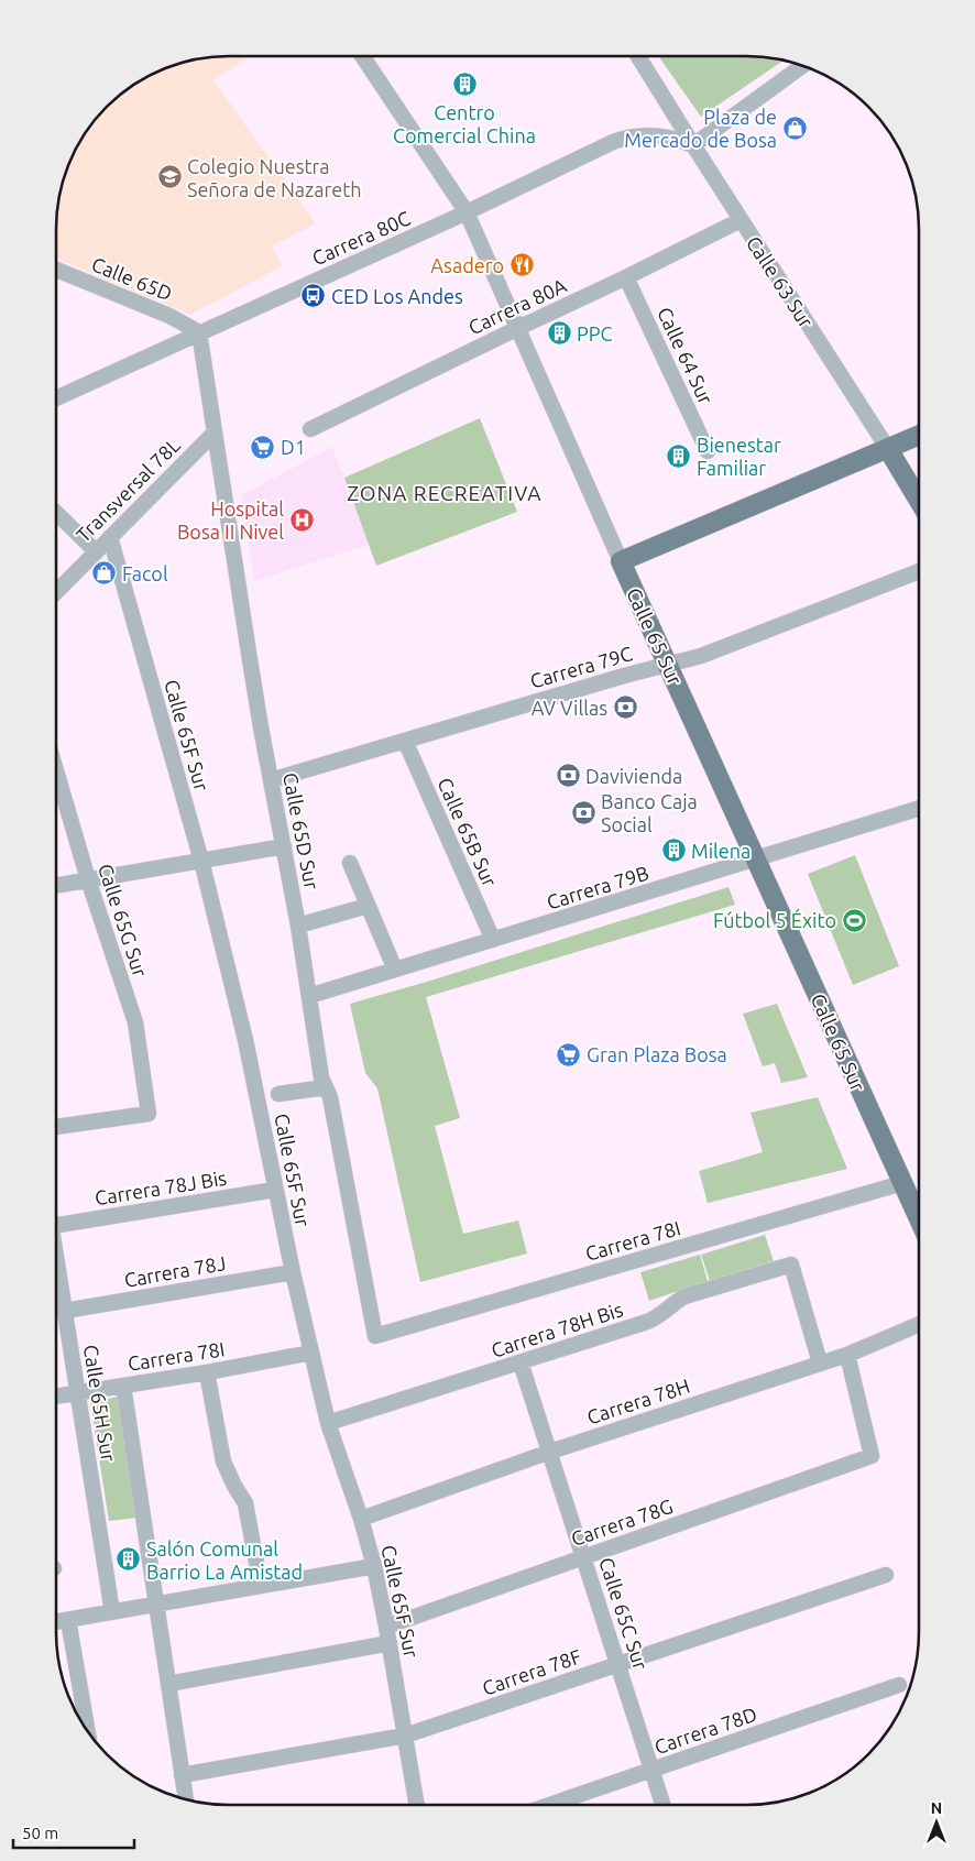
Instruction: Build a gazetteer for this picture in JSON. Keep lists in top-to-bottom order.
{
  "streets": {
    "main road": ["Calle 63 Sur", "Calle 65 Sur"],
    "street": [
      "Carrera 80C",
      "Calle 65D",
      "Carrera 80A",
      "Calle 64 Sur",
      "Transversal 78L",
      "Carrera 79C",
      "Calle 65F Sur",
      "Calle 65D Sur",
      "Calle 65B Sur",
      "Carrera 79B",
      "Calle 65G Sur",
      "Carrera 78J Bis",
      "Carrera 78I",
      "Carrera 78J",
      "Carrera 78H Bis",
      "Carrera 78H",
      "Calle 65H Sur",
      "Carrera 78G",
      "Calle 65C Sur",
      "Carrera 78F",
      "Carrera 78D"
    ]
  },
  "crossings": [
    ["Carrera 80C", "Calle 65D"],
    ["Carrera 80C", "Calle 63 Sur"],
    ["Carrera 80C", "Calle 65 Sur"],
    ["Carrera 80C", "Calle 65D Sur"],
    ["Calle 65D", "Calle 65D Sur"],
    ["Calle 63 Sur", "Carrera 80A"],
    ["Carrera 80A", "Calle 64 Sur"],
    ["Carrera 80A", "Calle 65 Sur"],
    ["Transversal 78L", "Calle 65F Sur"],
    ["Transversal 78L", "Calle 65D Sur"],
    ["Calle 65 Sur", "Carrera 79C"],
    ["Calle 65 Sur", "Carrera 79B"],
    ["Calle 65 Sur", "Carrera 78I"],
    ["Carrera 79C", "Calle 65D Sur"],
    ["Carrera 79C", "Calle 65B Sur"],
    ["Calle 65F Sur", "Carrera 78J Bis"],
    ["Calle 65F Sur", "Carrera 78I"],
    ["Calle 65F Sur", "Carrera 78J"],
    ["Calle 65F Sur", "Carrera 78H Bis"],
    ["Calle 65F Sur", "Carrera 78H"],
    ["Calle 65F Sur", "Carrera 78G"],
    ["Calle 65F Sur", "Carrera 78F"],
    ["Calle 65D Sur", "Carrera 79B"],
    ["Calle 65D Sur", "Carrera 78I"],
    ["Calle 65B Sur", "Carrera 79B"],
    ["Carrera 78I", "Calle 65H Sur"],
    ["Carrera 78J", "Calle 65H Sur"],
    ["Carrera 78H Bis", "Carrera 78H"],
    ["Carrera 78H Bis", "Calle 65C Sur"],
    ["Carrera 78H", "Carrera 78G"],
    ["Carrera 78H", "Calle 65C Sur"],
    ["Carrera 78G", "Calle 65C Sur"],
    ["Calle 65C Sur", "Carrera 78F"],
    ["Calle 65C Sur", "Carrera 78D"]
  ],
  "districts": ["ZONA RECREATIVA"],
  "places": {
    "building": [
      "Centro Comercial China",
      "PPC",
      "Bienestar Familiar",
      "Milena",
      "Salón Comunal Barrio La Amistad"
    ],
    "shop": ["Plaza de Mercado de Bosa", "Facol"],
    "school or university": ["Colegio Nuestra Señora de Nazareth"],
    "restaurant": ["Asadero"],
    "bus stop": ["CED Los Andes"],
    "supermarket": ["D1", "Gran Plaza Bosa"],
    "hospital": ["Hospital Bosa II Nivel"],
    "bank": ["AV Villas", "Davivienda", "Banco Caja Social"],
    "sports": ["Fútbol 5 Éxito"]
  },
  "scale_bar": "50 m",
  "north": "top"
}
